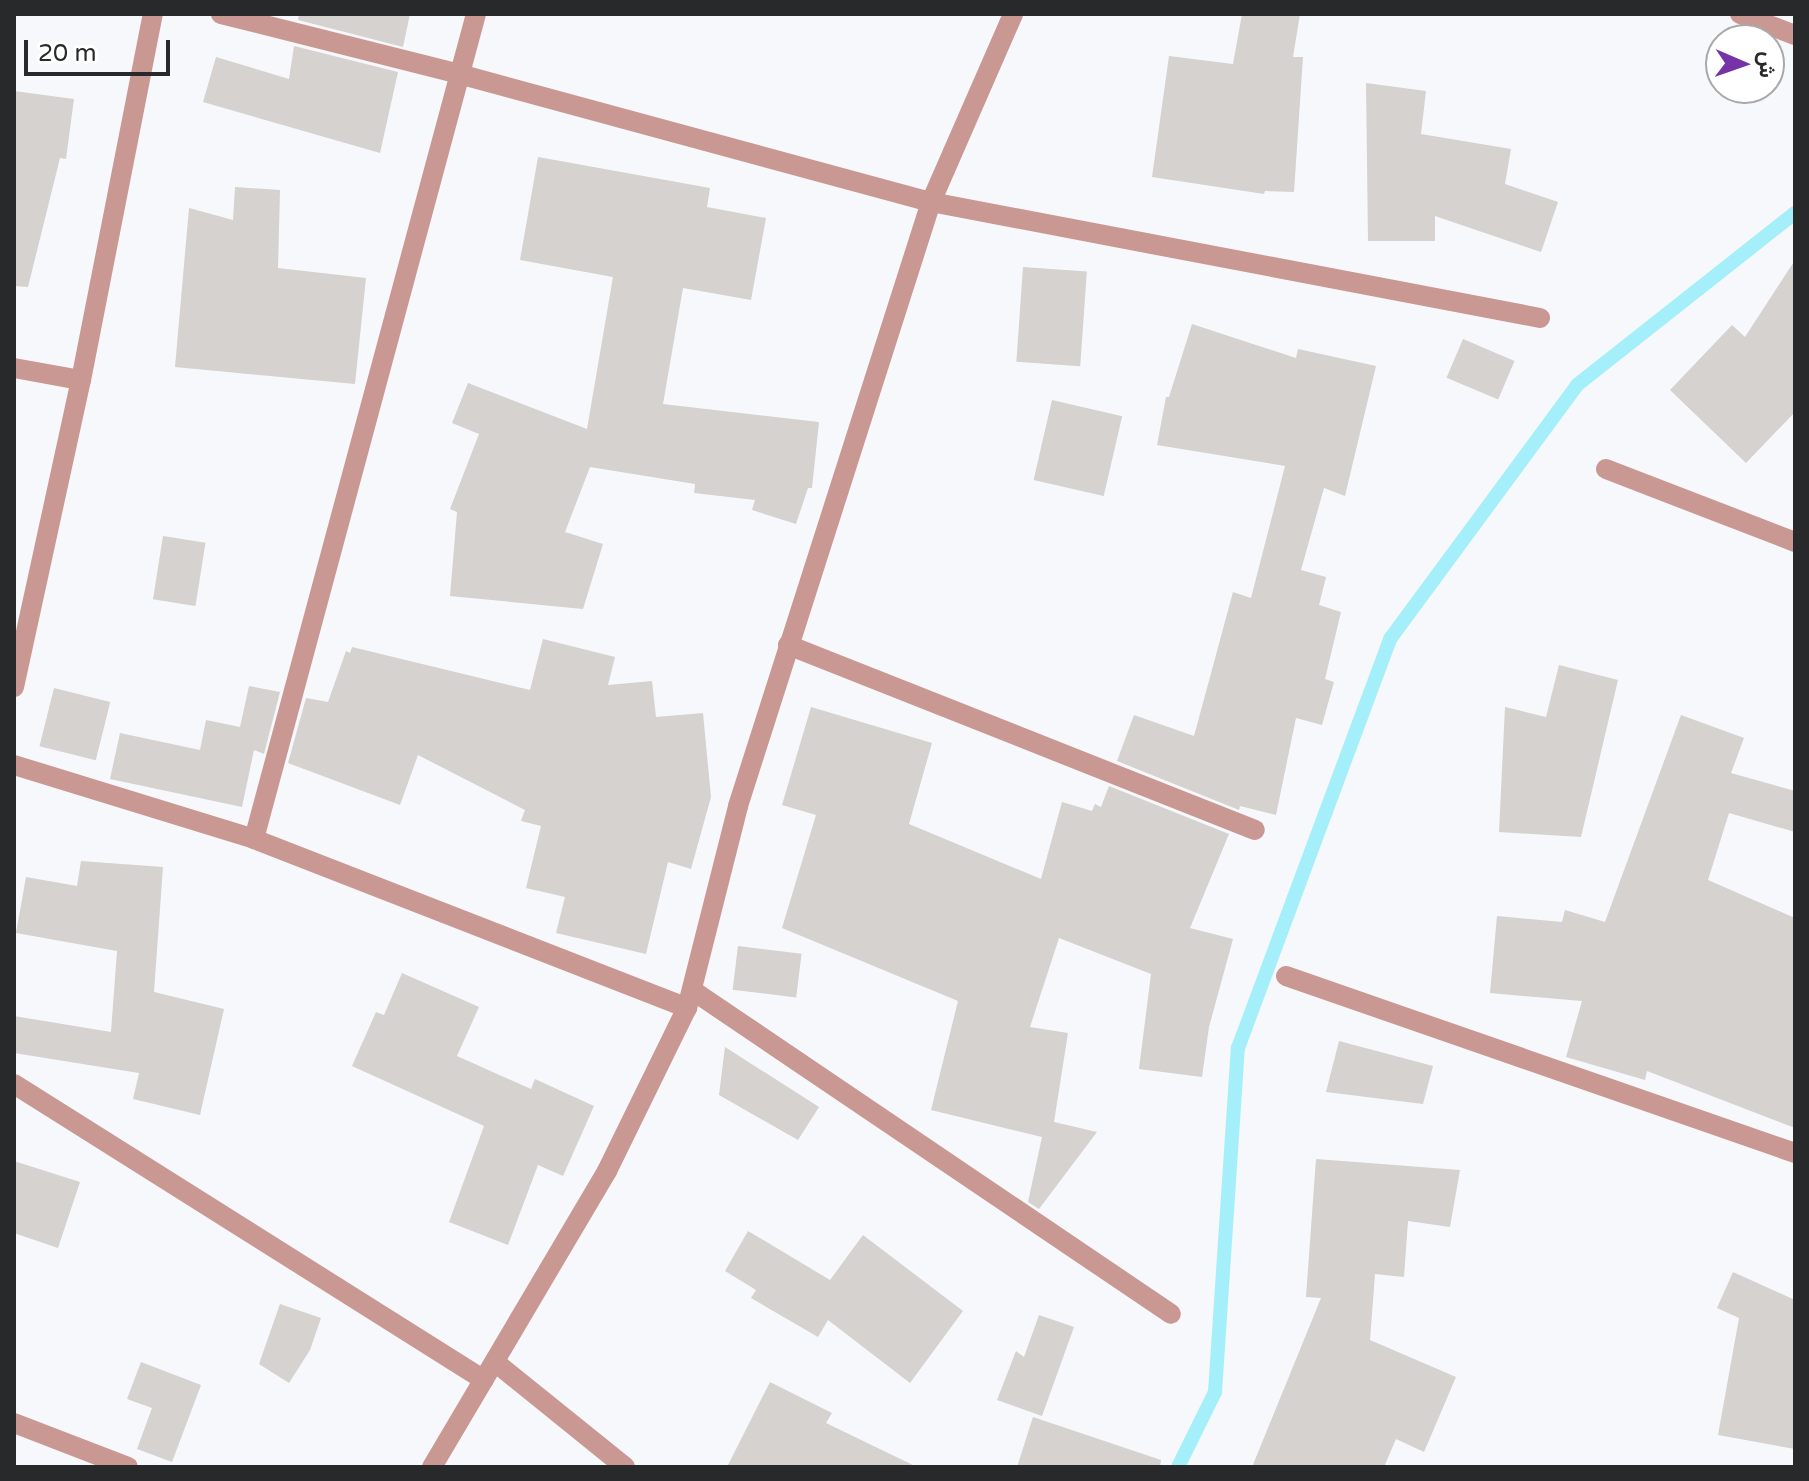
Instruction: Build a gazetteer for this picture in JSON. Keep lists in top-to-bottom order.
{
  "scale_bar": "20 m",
  "north": "right"
}
